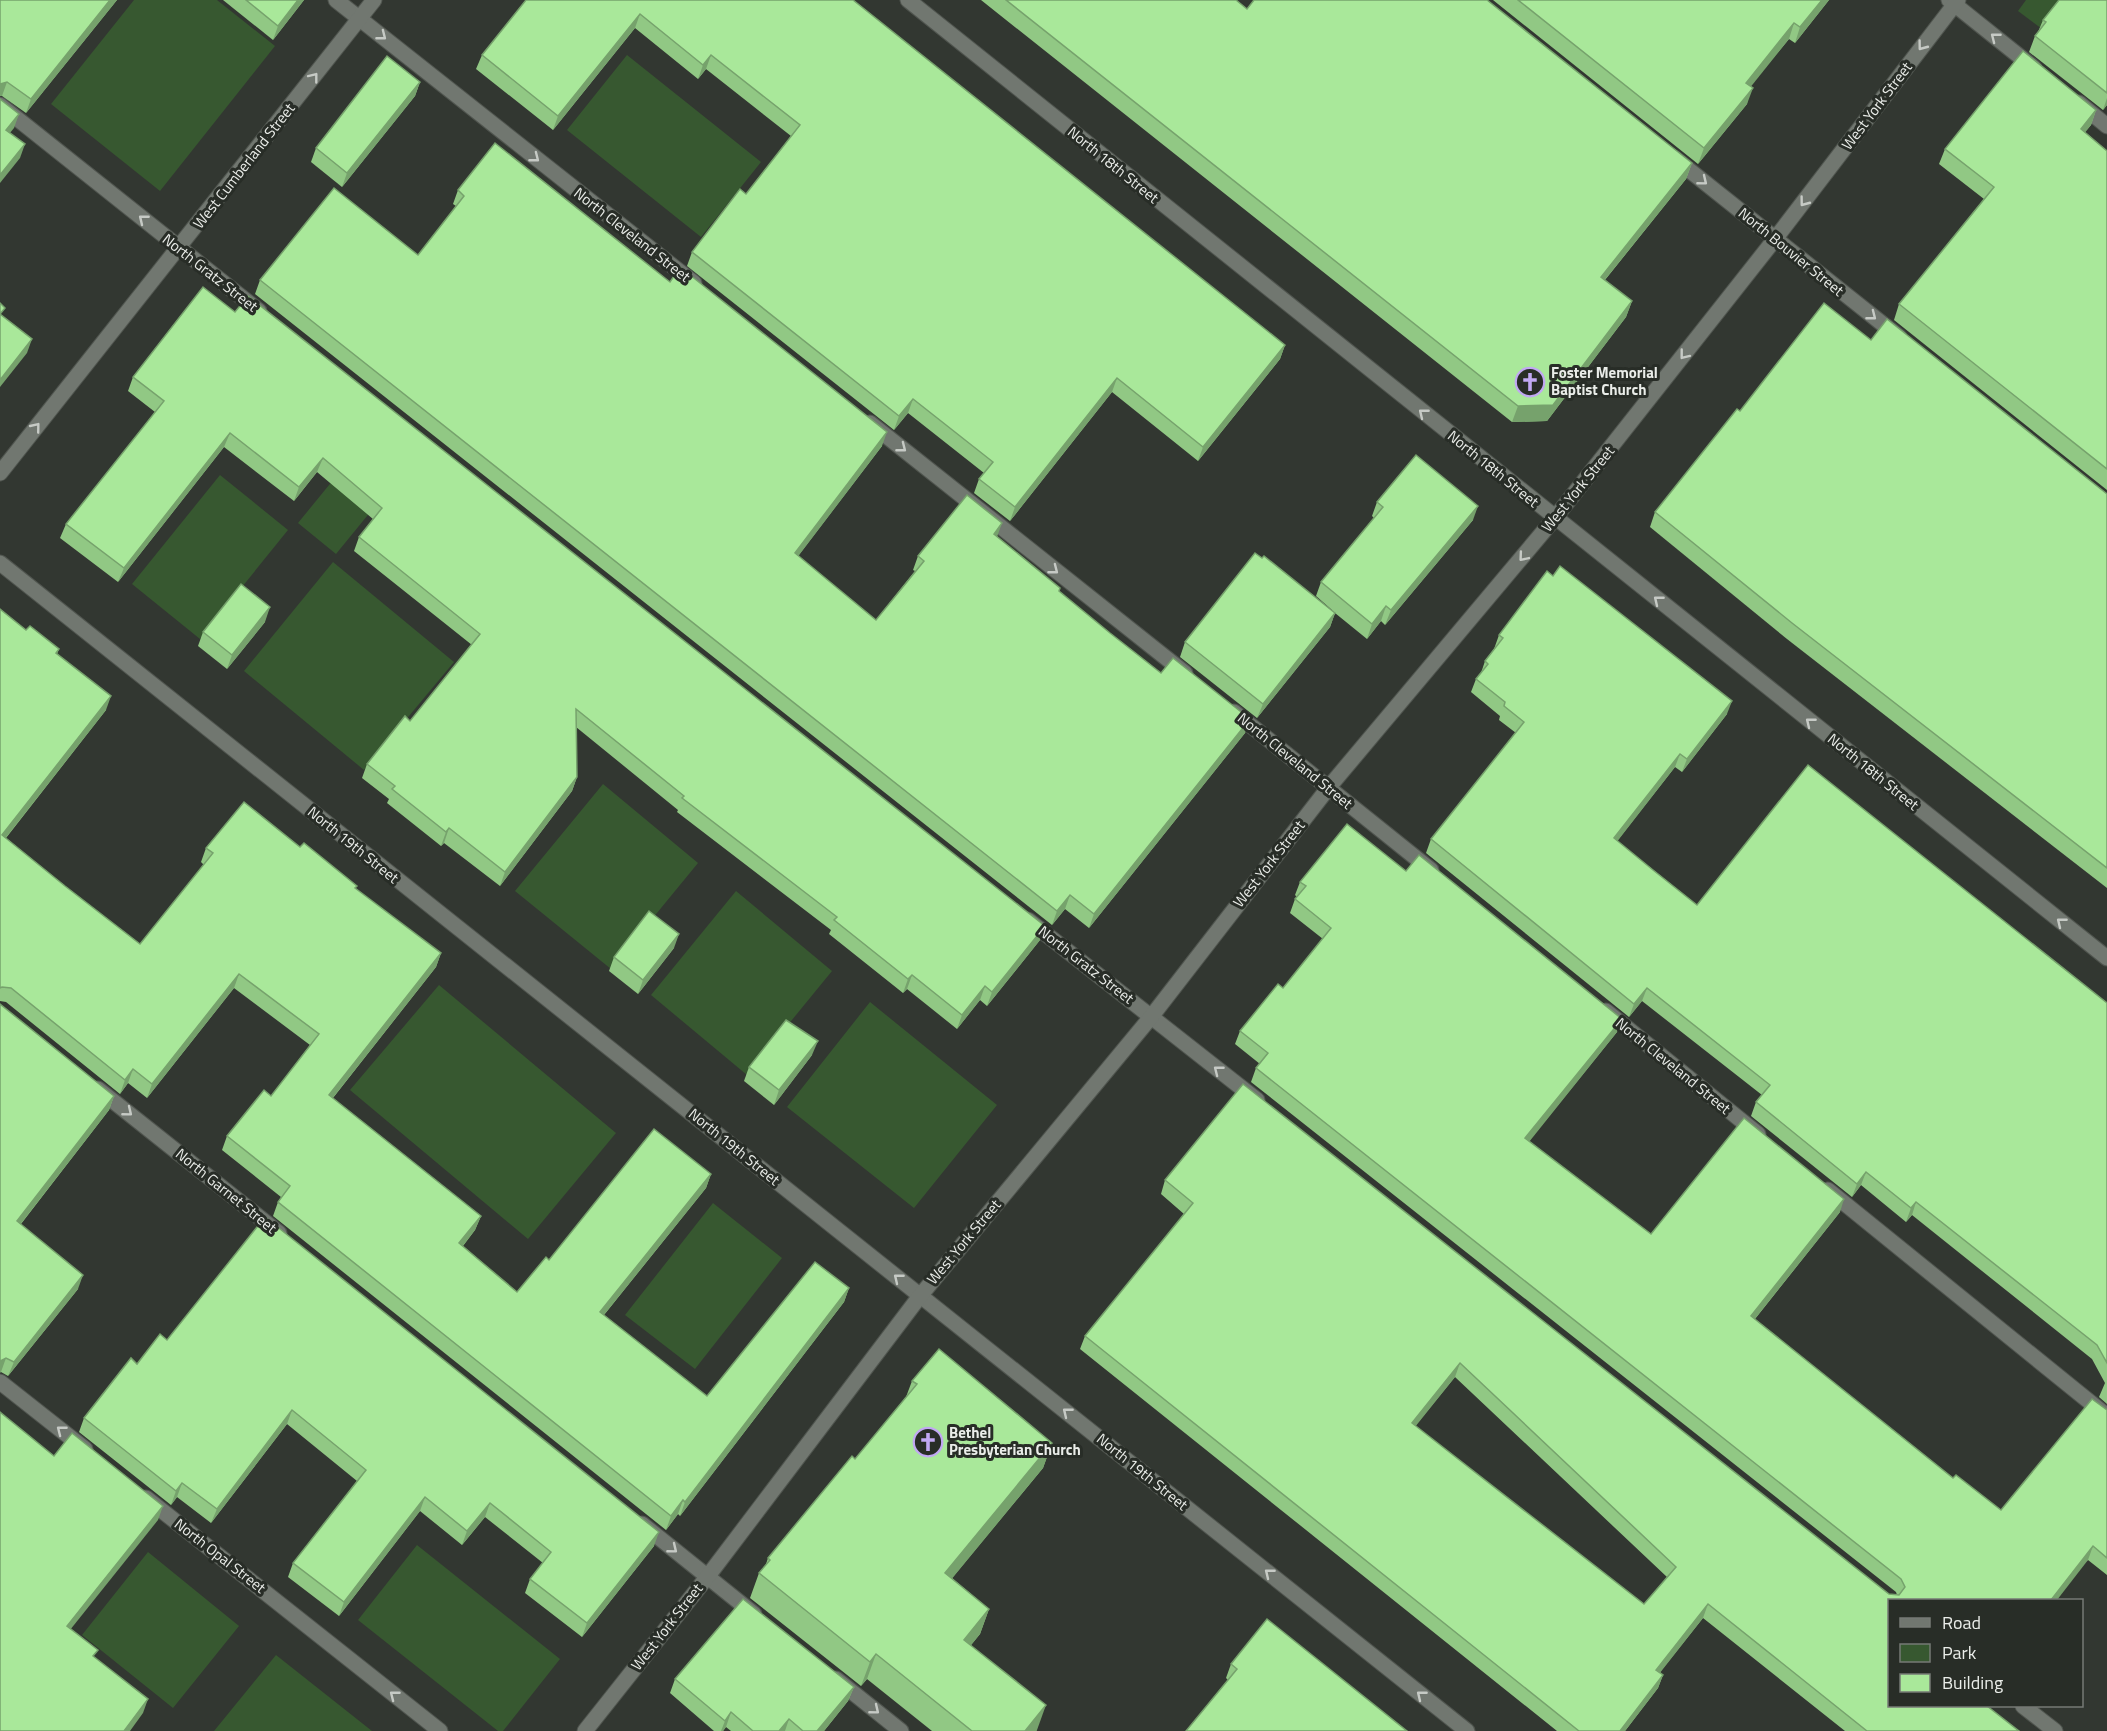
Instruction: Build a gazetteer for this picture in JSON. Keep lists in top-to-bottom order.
{
  "streets": {
    "street": [
      "West York Street",
      "North 18th Street",
      "West Cumberland Street",
      "North Cleveland Street",
      "North Bouvier Street",
      "North Gratz Street",
      "North 19th Street",
      "North Garnet Street",
      "North Opal Street"
    ]
  },
  "crossings": [
    ["West York Street", "North 18th Street"],
    ["West York Street", "North Cleveland Street"],
    ["West York Street", "North Bouvier Street"],
    ["West York Street", "North Gratz Street"],
    ["West York Street", "North 19th Street"],
    ["West Cumberland Street", "North Cleveland Street"],
    ["West Cumberland Street", "North Gratz Street"]
  ],
  "one_way": [
    "West York Street",
    "North 18th Street",
    "West Cumberland Street",
    "North Cleveland Street",
    "North Bouvier Street",
    "North Gratz Street",
    "North 19th Street",
    "North Garnet Street",
    "North Opal Street"
  ],
  "places": {
    "church": ["Foster Memorial Baptist Church", "Bethel Presbyterian Church"]
  },
  "legend": ["Road", "Park", "Building"]
}
